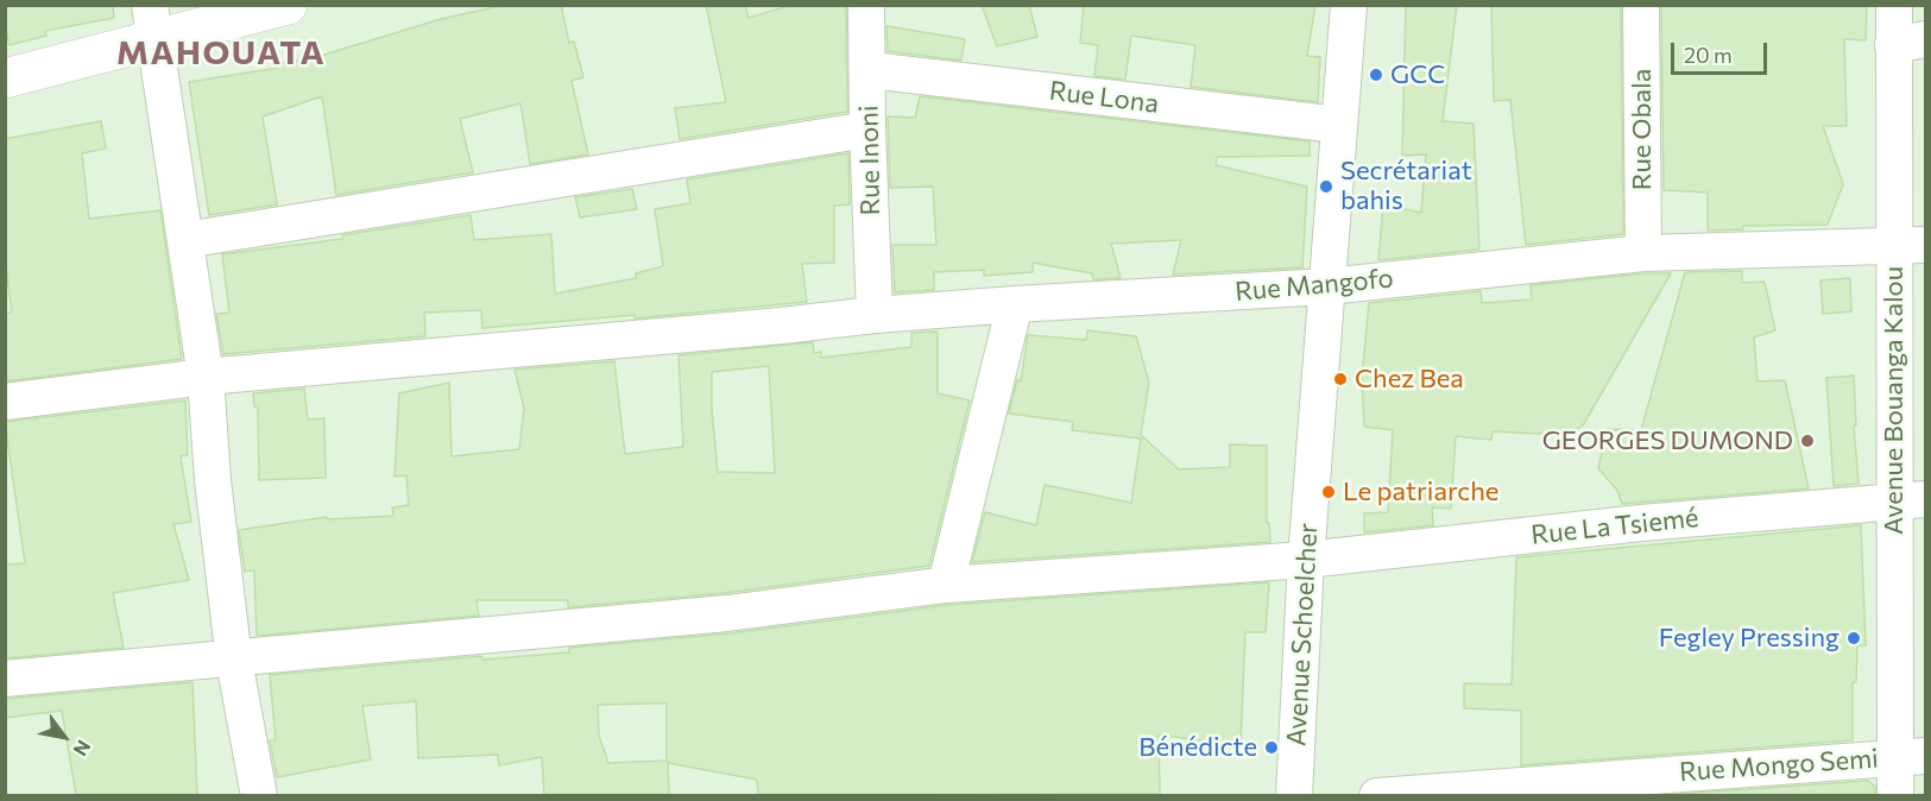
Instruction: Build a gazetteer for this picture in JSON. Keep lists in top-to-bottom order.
{
  "streets": {
    "street": [
      "Rue Lona",
      "Rue Obala",
      "Rue Inoni",
      "Rue Mangofo",
      "Avenue Bouanga Kalou",
      "Rue La Tsiemé",
      "Avenue Schoelcher",
      "Rue Mongo Semi"
    ]
  },
  "crossings": [
    ["Rue Lona", "Rue Inoni"],
    ["Rue Lona", "Avenue Schoelcher"],
    ["Rue Obala", "Rue Mangofo"],
    ["Rue Inoni", "Rue Mangofo"],
    ["Rue Mangofo", "Avenue Bouanga Kalou"],
    ["Rue Mangofo", "Avenue Schoelcher"],
    ["Avenue Bouanga Kalou", "Rue La Tsiemé"],
    ["Avenue Bouanga Kalou", "Rue Mongo Semi"],
    ["Rue La Tsiemé", "Avenue Schoelcher"]
  ],
  "districts": ["MAHOUATA"],
  "places": [
    "GCC",
    "Secrétariat bahis",
    "Chez Bea",
    "GEORGES DUMOND",
    "Le patriarche",
    "Fegley Pressing",
    "Bénédicte"
  ],
  "scale_bar": "20 m",
  "north": "bottom right"
}
